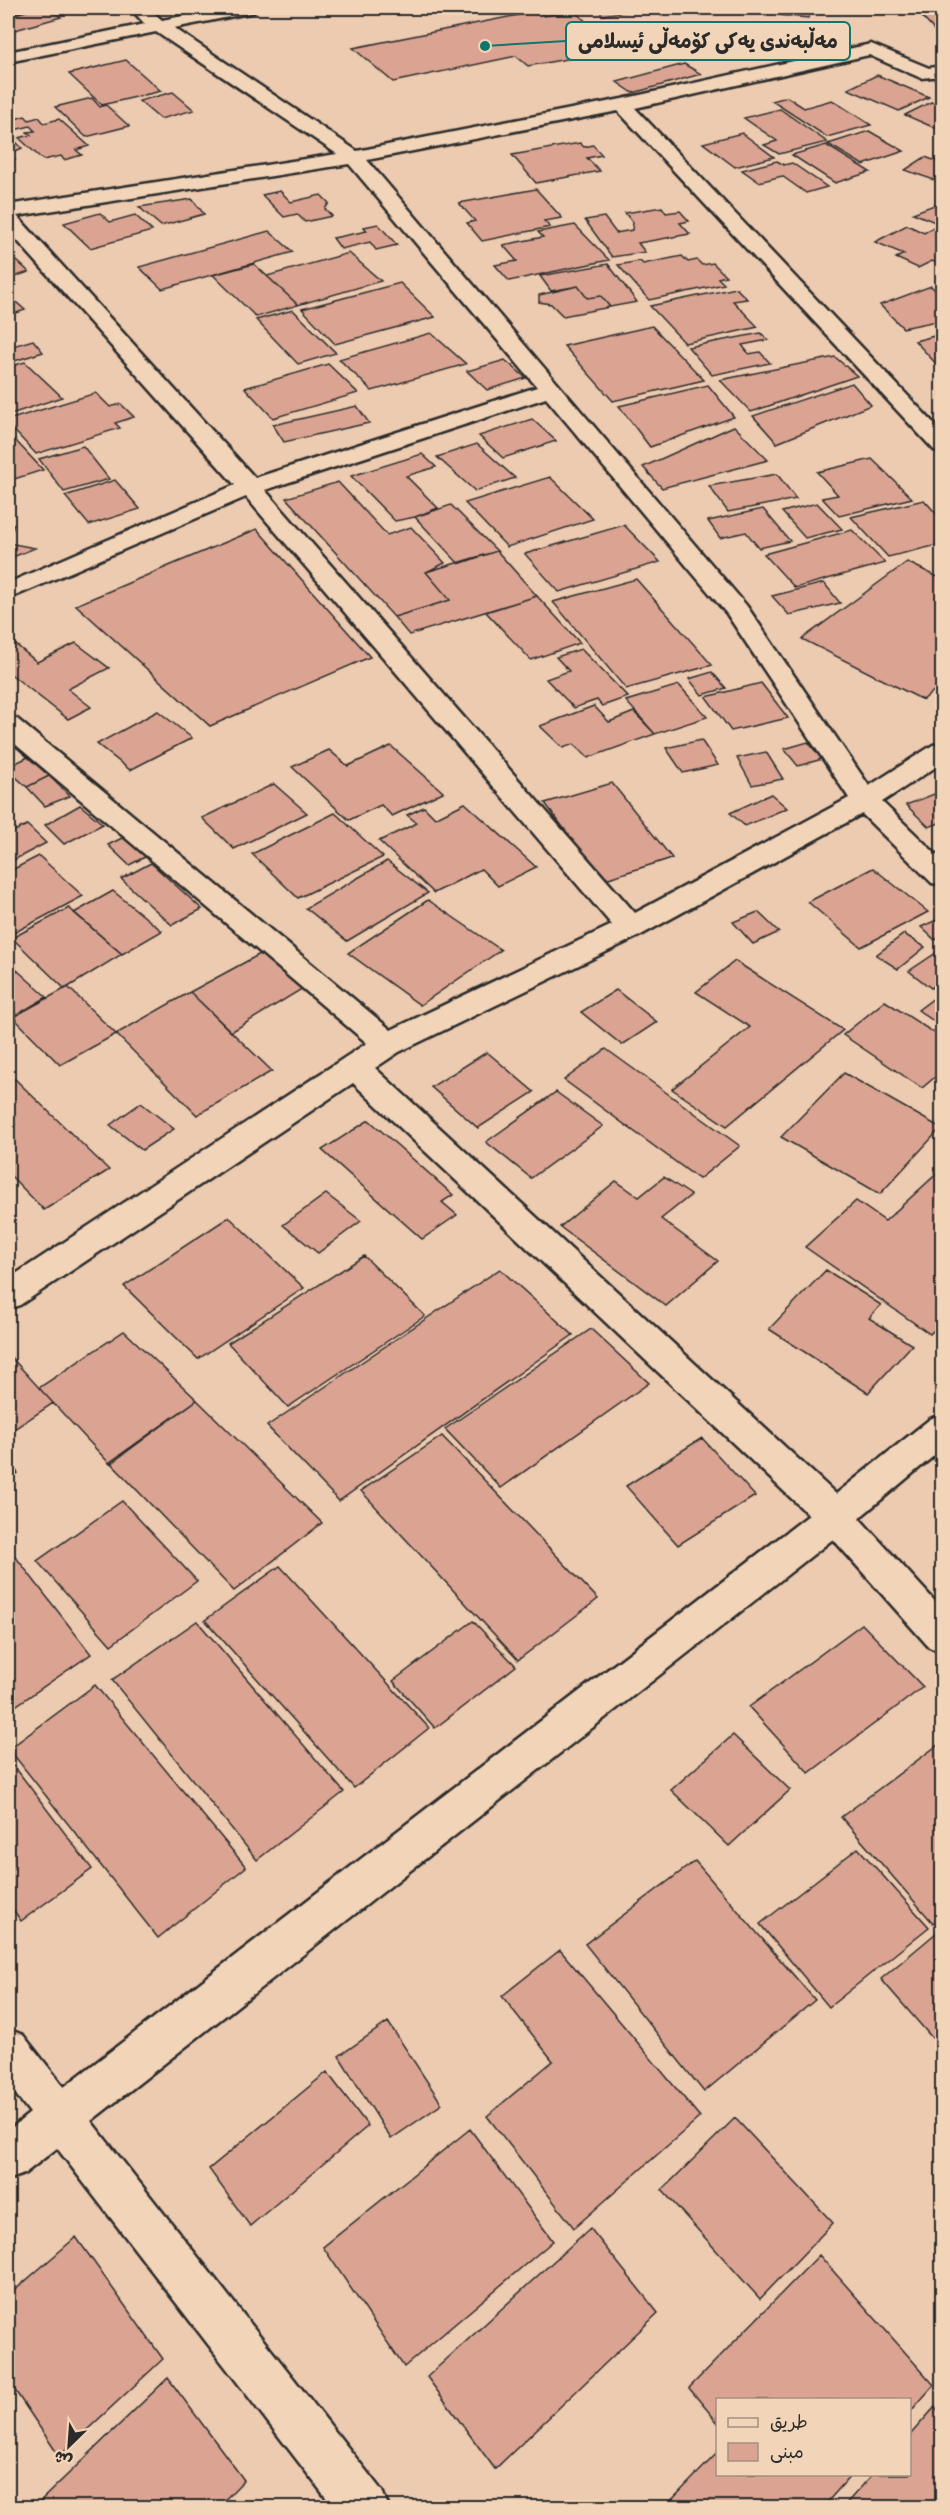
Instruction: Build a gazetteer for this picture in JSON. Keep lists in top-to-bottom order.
{
  "places": ["مەڵبەندی یەکی کۆمەڵی ئیسلامی"],
  "legend": ["طريق", "مبنى"],
  "north": "bottom left"
}
